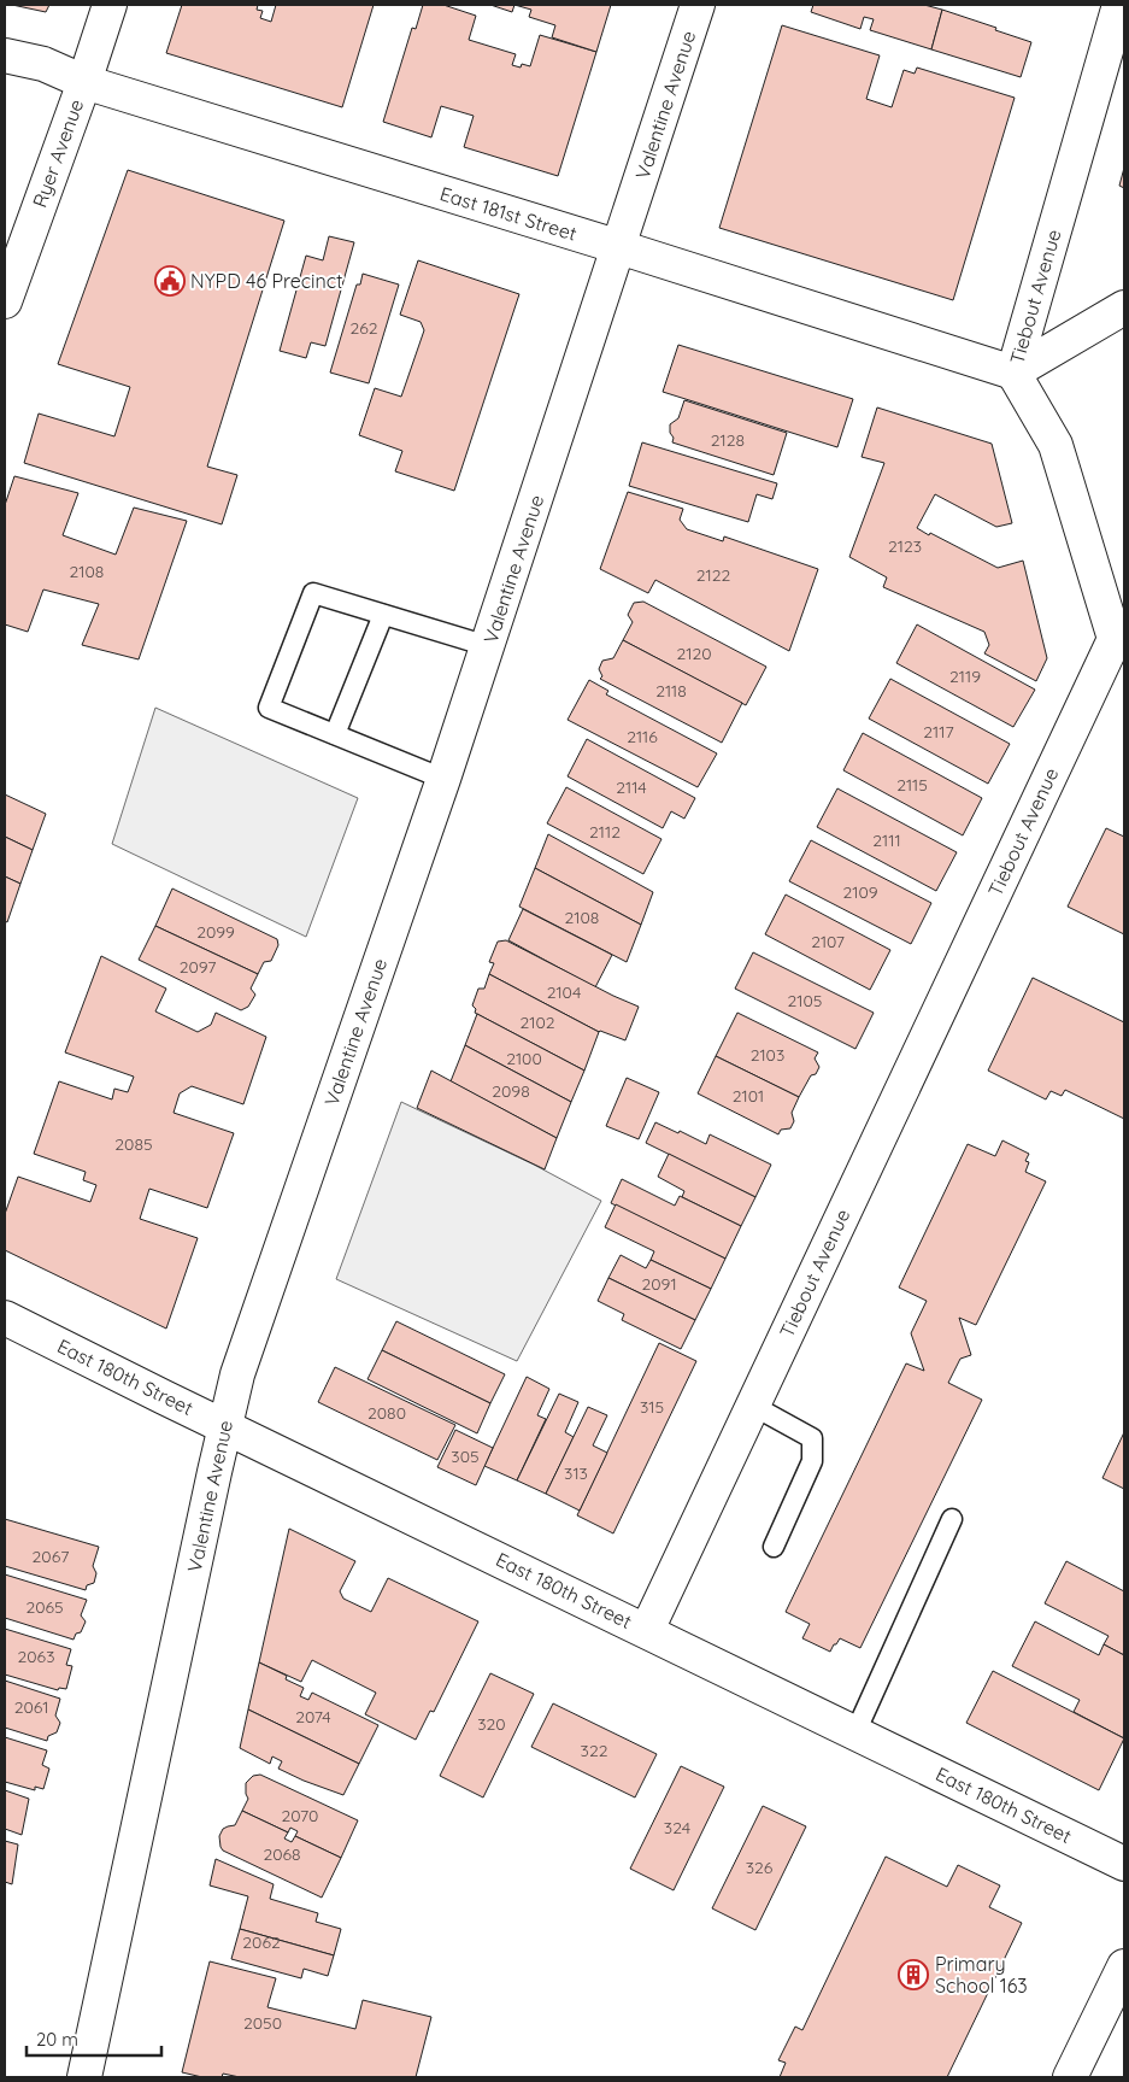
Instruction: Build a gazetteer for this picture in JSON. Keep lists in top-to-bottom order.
{
  "streets": {
    "street": [
      "Valentine Avenue",
      "Ryer Avenue",
      "East 181st Street",
      "Tiebout Avenue",
      "East 180th Street"
    ]
  },
  "crossings": [
    ["Valentine Avenue", "East 181st Street"],
    ["Valentine Avenue", "East 180th Street"],
    ["Ryer Avenue", "East 181st Street"],
    ["East 181st Street", "Tiebout Avenue"],
    ["Tiebout Avenue", "East 180th Street"]
  ],
  "places": {
    "public building": ["NYPD 46 Precinct"],
    "building": ["Primary School 163"]
  },
  "house_numbers": [
    "262",
    "2128",
    "2123",
    "2108",
    "2122",
    "2120",
    "2119",
    "2118",
    "2117",
    "2116",
    "2115",
    "2114",
    "2112",
    "2111",
    "2109",
    "2108",
    "2099",
    "2107",
    "2097",
    "2104",
    "2105",
    "2102",
    "2103",
    "2100",
    "2098",
    "2101",
    "2085",
    "2091",
    "315",
    "2080",
    "305",
    "313",
    "2067",
    "2065",
    "2063",
    "2061",
    "2074",
    "320",
    "322",
    "2070",
    "324",
    "2068",
    "326",
    "2062",
    "2050"
  ],
  "scale_bar": "20 m"
}
